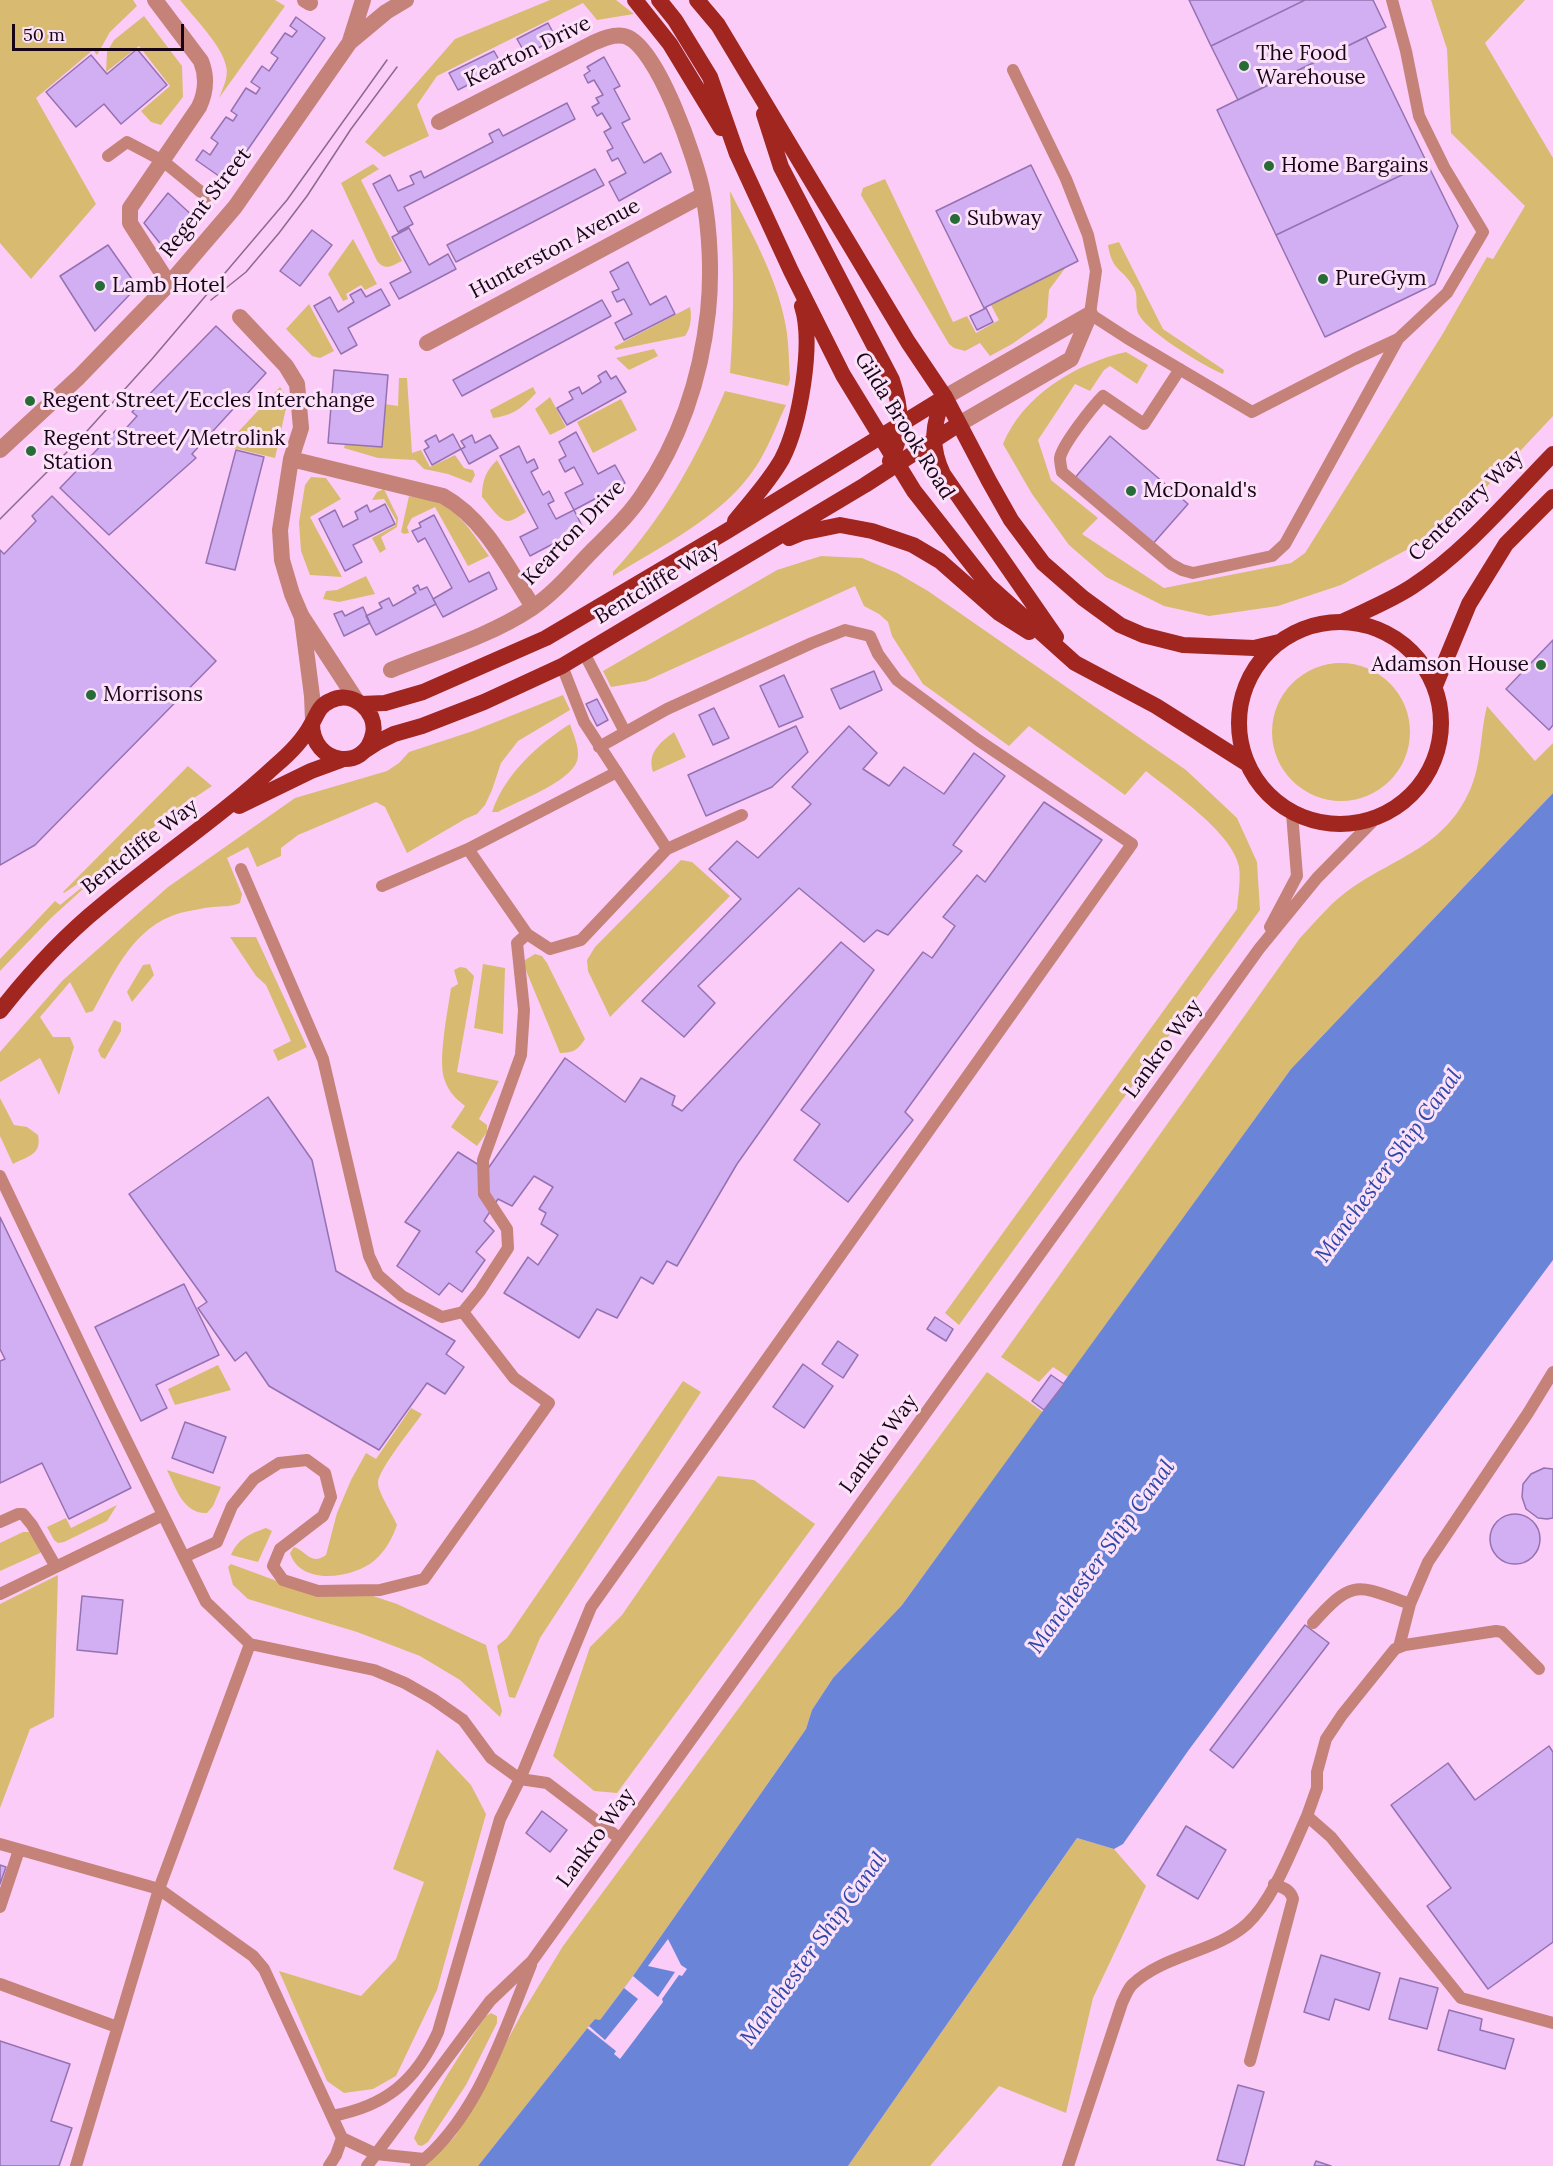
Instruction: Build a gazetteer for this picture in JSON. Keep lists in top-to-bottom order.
{
  "streets": {
    "main road": ["Gilda Brook Road", "Centenary Way", "Bentcliffe Way"],
    "street": ["Kearton Drive", "Regent Street", "Hunterston Avenue"],
    "lane": ["Lankro Way"]
  },
  "crossings": [
    ["Kearton Drive", "Hunterston Avenue"],
    ["Gilda Brook Road", "Centenary Way"],
    ["Gilda Brook Road", "Bentcliffe Way"],
    ["Gilda Brook Road", "Lankro Way"],
    ["Centenary Way", "Lankro Way"]
  ],
  "water": ["Manchester Ship Canal"],
  "places": [
    "The Food Warehouse",
    "Home Bargains",
    "Subway",
    "PureGym",
    "Lamb Hotel",
    "Regent Street/Eccles Interchange",
    "Regent Street/Metrolink Station",
    "McDonald's",
    "Adamson House",
    "Morrisons"
  ],
  "scale_bar": "50 m"
}
